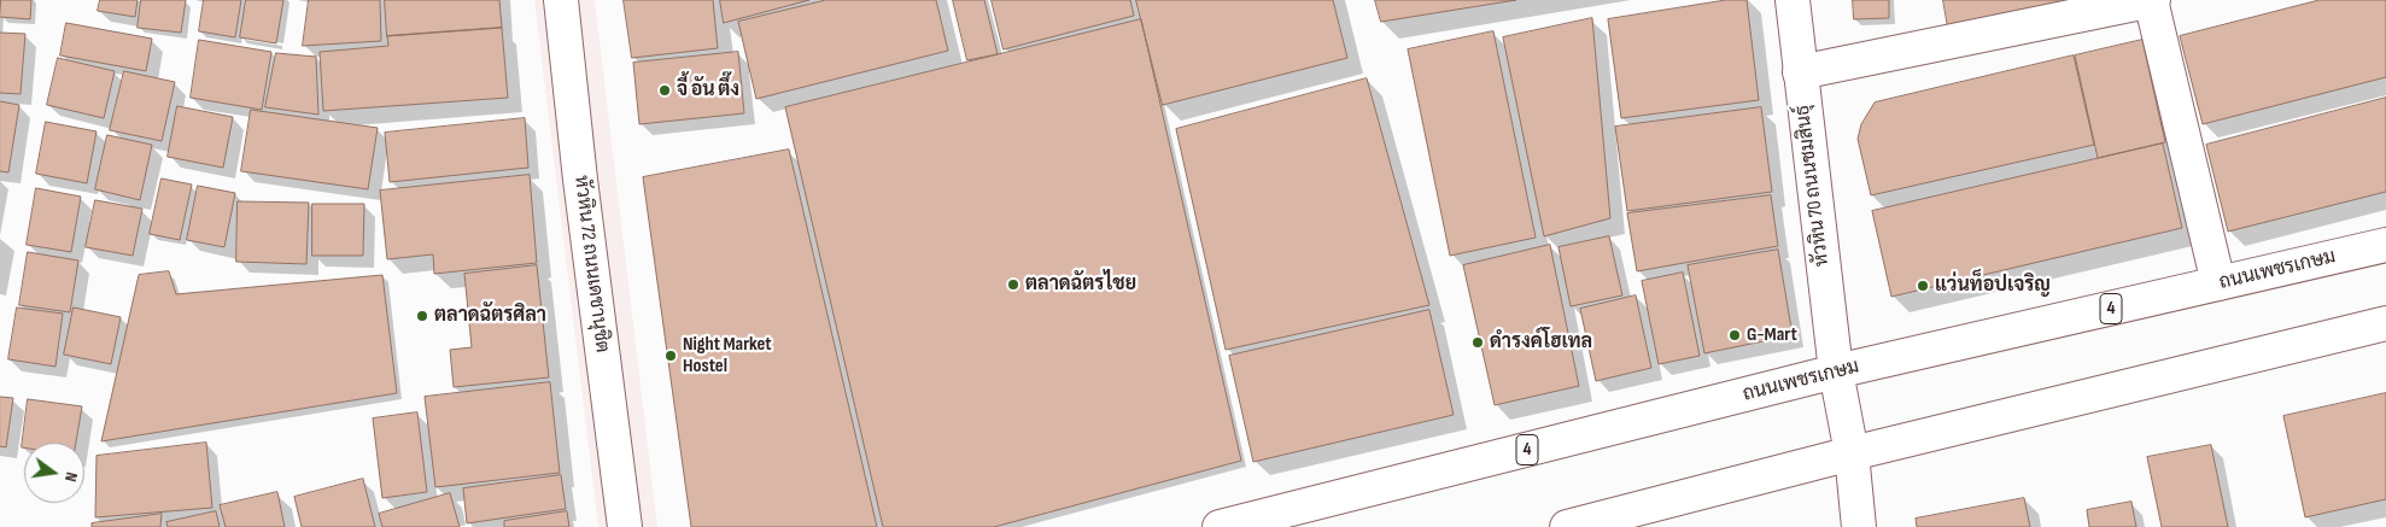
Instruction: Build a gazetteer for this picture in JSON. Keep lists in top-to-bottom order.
{
  "streets": {
    "main road": [
      "หัวหิน 70 ถนนชมสินธุ์",
      "หัวหิน 72 ถนนเดชานุชิต",
      "ถนนเพชรเกษม",
      "4"
    ]
  },
  "crossings": [
    ["หัวหิน 70 ถนนชมสินธุ์", "ถนนเพชรเกษม"]
  ],
  "places": [
    "จี้ อัน ตึ๊ง",
    "ตลาดฉัตรไชย",
    "แว่นท็อปเจริญ",
    "ตลาดฉัตรศิลา",
    "G-Mart",
    "ดำรงค์โฮเทล",
    "Night Market Hostel"
  ],
  "north": "right"
}
